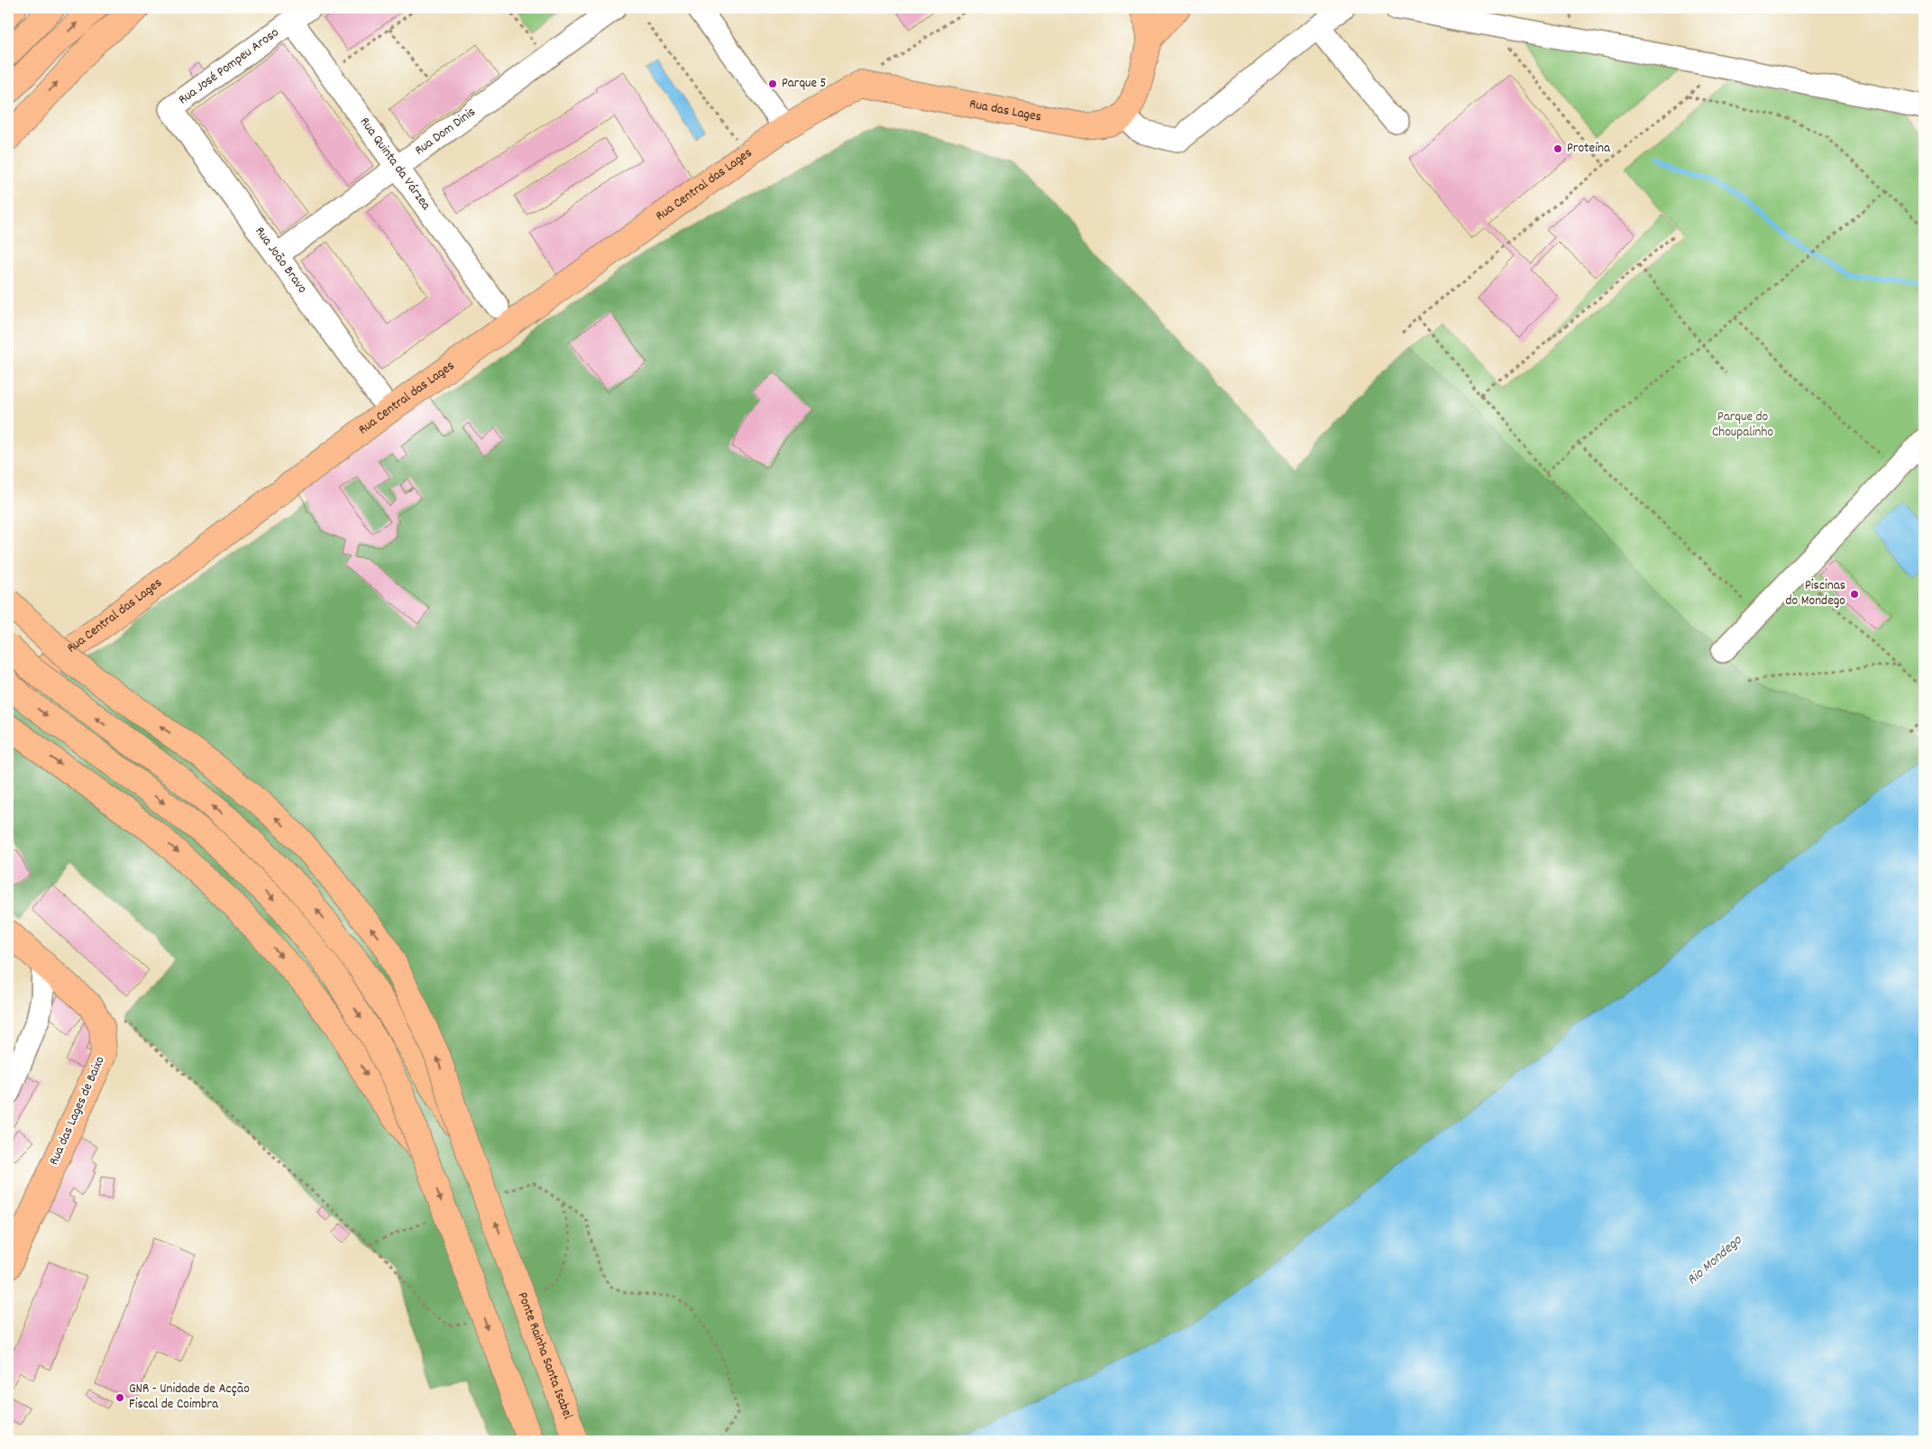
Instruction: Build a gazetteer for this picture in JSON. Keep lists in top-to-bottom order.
{
  "streets": {
    "main road": [
      "Rua das Lages",
      "Rua Central das Lages",
      "Rua das Lages de Baixo",
      "Ponte Rainha Santa Isabel"
    ],
    "street": [
      "Rua José Pompeu Aroso",
      "Rua Dom Dinis",
      "Rua Quinta da Várzea",
      "Rua João Bravo"
    ]
  },
  "crossings": [
    ["Rua José Pompeu Aroso", "Rua Quinta da Várzea"],
    ["Rua José Pompeu Aroso", "Rua João Bravo"],
    ["Rua das Lages", "Rua Central das Lages"],
    ["Rua Dom Dinis", "Rua Quinta da Várzea"],
    ["Rua Dom Dinis", "Rua João Bravo"],
    ["Rua Central das Lages", "Rua João Bravo"]
  ],
  "water": ["Rio Mondego"],
  "parks": ["Parque do Choupalinho"],
  "places": [
    "Parque 5",
    "Proteína",
    "Piscinas do Mondego",
    "GNR - Unidade de Acção Fiscal de Coimbra"
  ]
}
